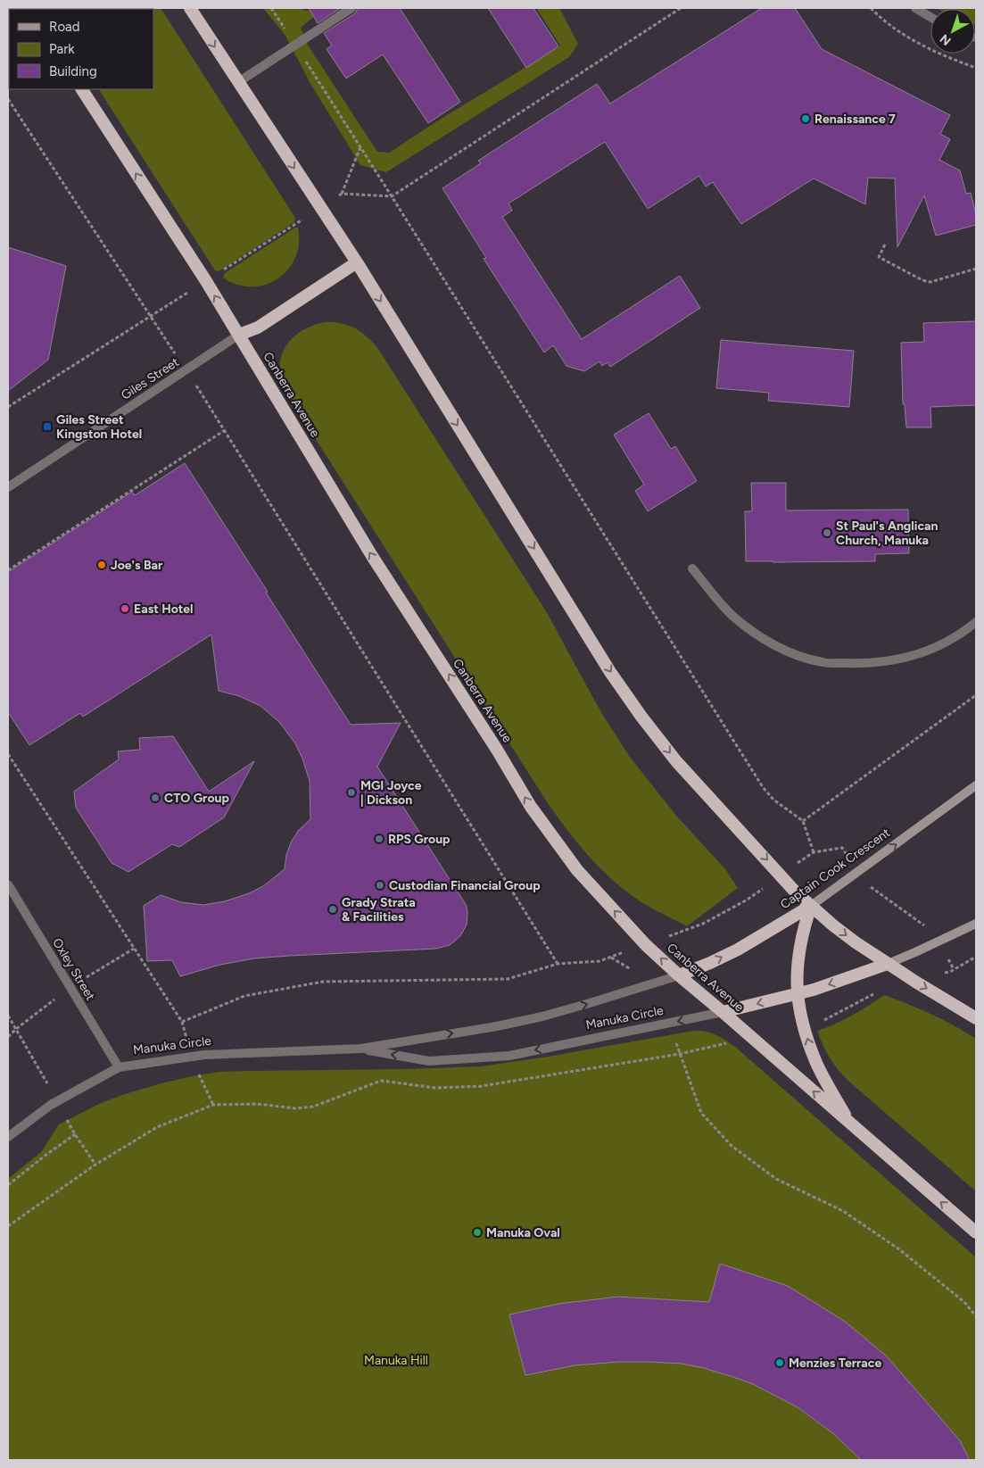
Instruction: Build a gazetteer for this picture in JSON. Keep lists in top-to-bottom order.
{
  "streets": {
    "highway": ["Canberra Avenue", "Captain Cook Crescent", "Manuka Circle"],
    "street": ["Giles Street", "Oxley Street"]
  },
  "crossings": [
    ["Giles Street", "Canberra Avenue"],
    ["Canberra Avenue", "Captain Cook Crescent"],
    ["Canberra Avenue", "Manuka Circle"],
    ["Captain Cook Crescent", "Manuka Circle"],
    ["Oxley Street", "Manuka Circle"]
  ],
  "one_way": ["Canberra Avenue", "Captain Cook Crescent"],
  "parks": ["Manuka Hill"],
  "places": {
    "other": [
      "Renaissance 7",
      "St Paul's Anglican Church, Manuka",
      "Joe's Bar",
      "East Hotel",
      "MGI Joyce | Dickson",
      "CTO Group",
      "RPS Group",
      "Custodian Financial Group",
      "Grady Strata & Facilities",
      "Manuka Oval",
      "Menzies Terrace"
    ],
    "transit": ["Giles Street Kingston Hotel"]
  },
  "legend": ["Road", "Park", "Building"],
  "north": "bottom left"
}
